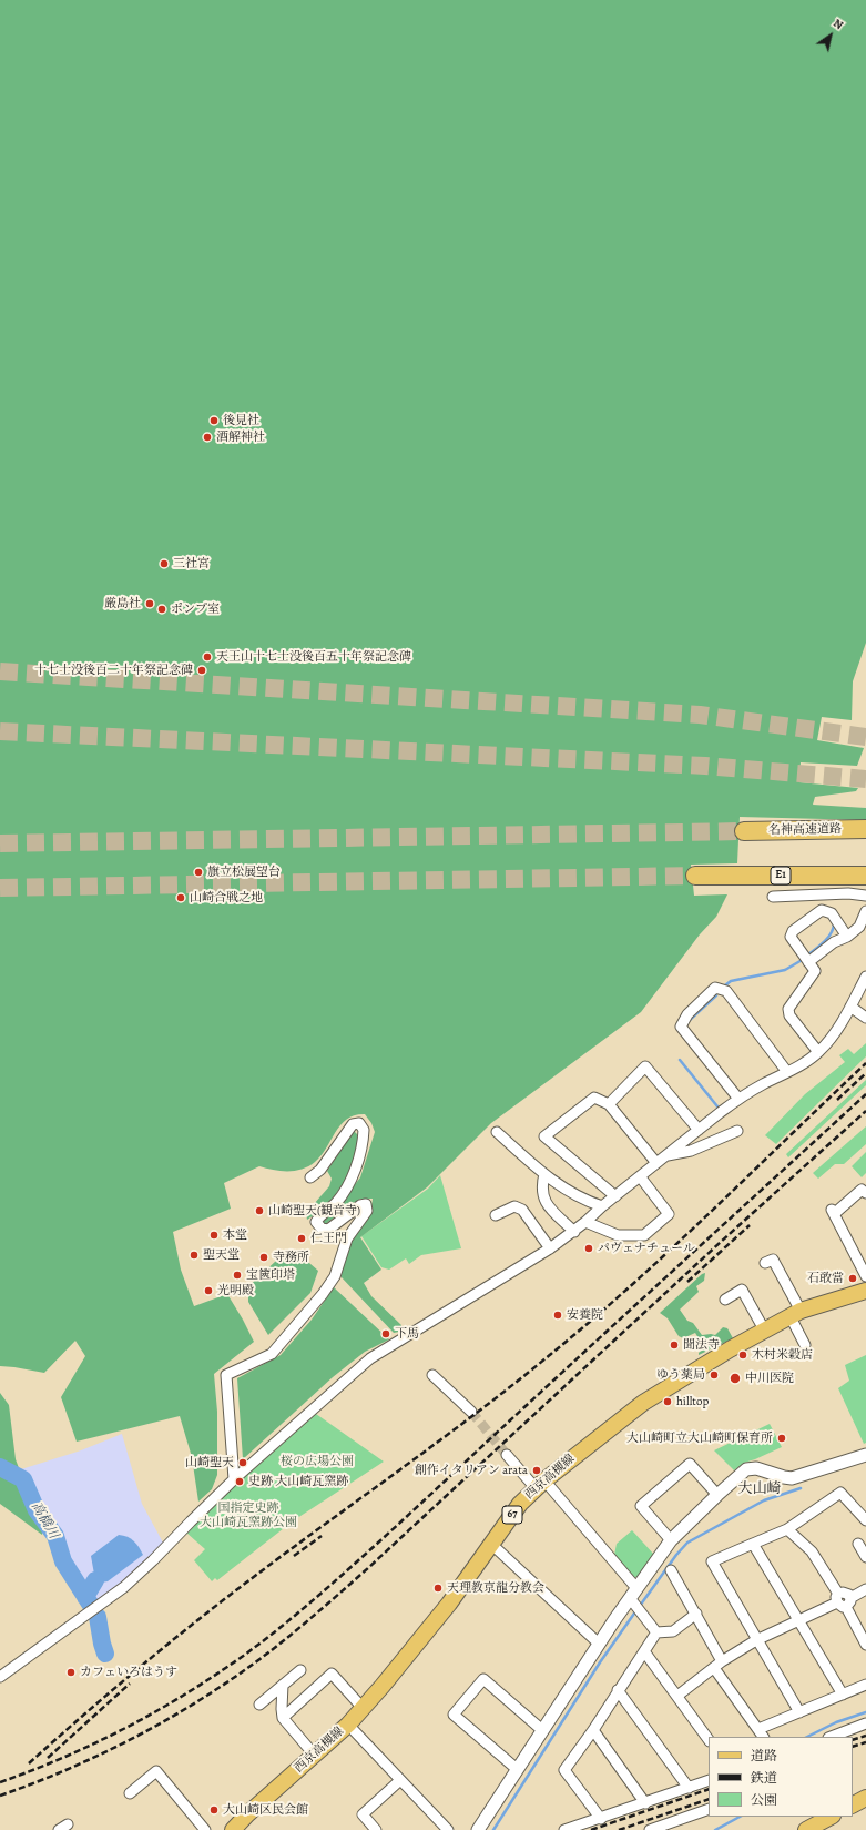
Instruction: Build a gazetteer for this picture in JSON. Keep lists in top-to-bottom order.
{
  "streets": {
    "highway": ["名神高速道路", "E1"],
    "main road": ["西京高槻線", "67"]
  },
  "districts": ["大山崎"],
  "water": ["高橋川"],
  "parks": ["桜の広場公園", "国指定史跡 大山崎瓦窯跡公園"],
  "places": [
    "後見社",
    "酒解神社",
    "三社宮",
    "厳島社",
    "ポンプ室",
    "天王山十七士没後百五十年祭記念碑",
    "十七士没後百二十年祭記念碑",
    "旗立松展望台",
    "山崎合戦之地",
    "山崎聖天(観音寺)",
    "本堂",
    "仁王門",
    "パヴェナチュール",
    "聖天堂",
    "寺務所",
    "宝篋印塔",
    "石敢當",
    "光明殿",
    "安養院",
    "下馬",
    "聞法寺",
    "木村米穀店",
    "ゆう薬局",
    "中川医院",
    "hilltop",
    "大山崎町立大山崎町保育所",
    "山崎聖天",
    "創作イタリアン arata",
    "史跡 大山崎瓦窯跡",
    "天理教京龍分教会",
    "カフェいろはうす",
    "大山崎区民会館"
  ],
  "legend": ["道路", "鉄道", "公園"],
  "north": "top right"
}
